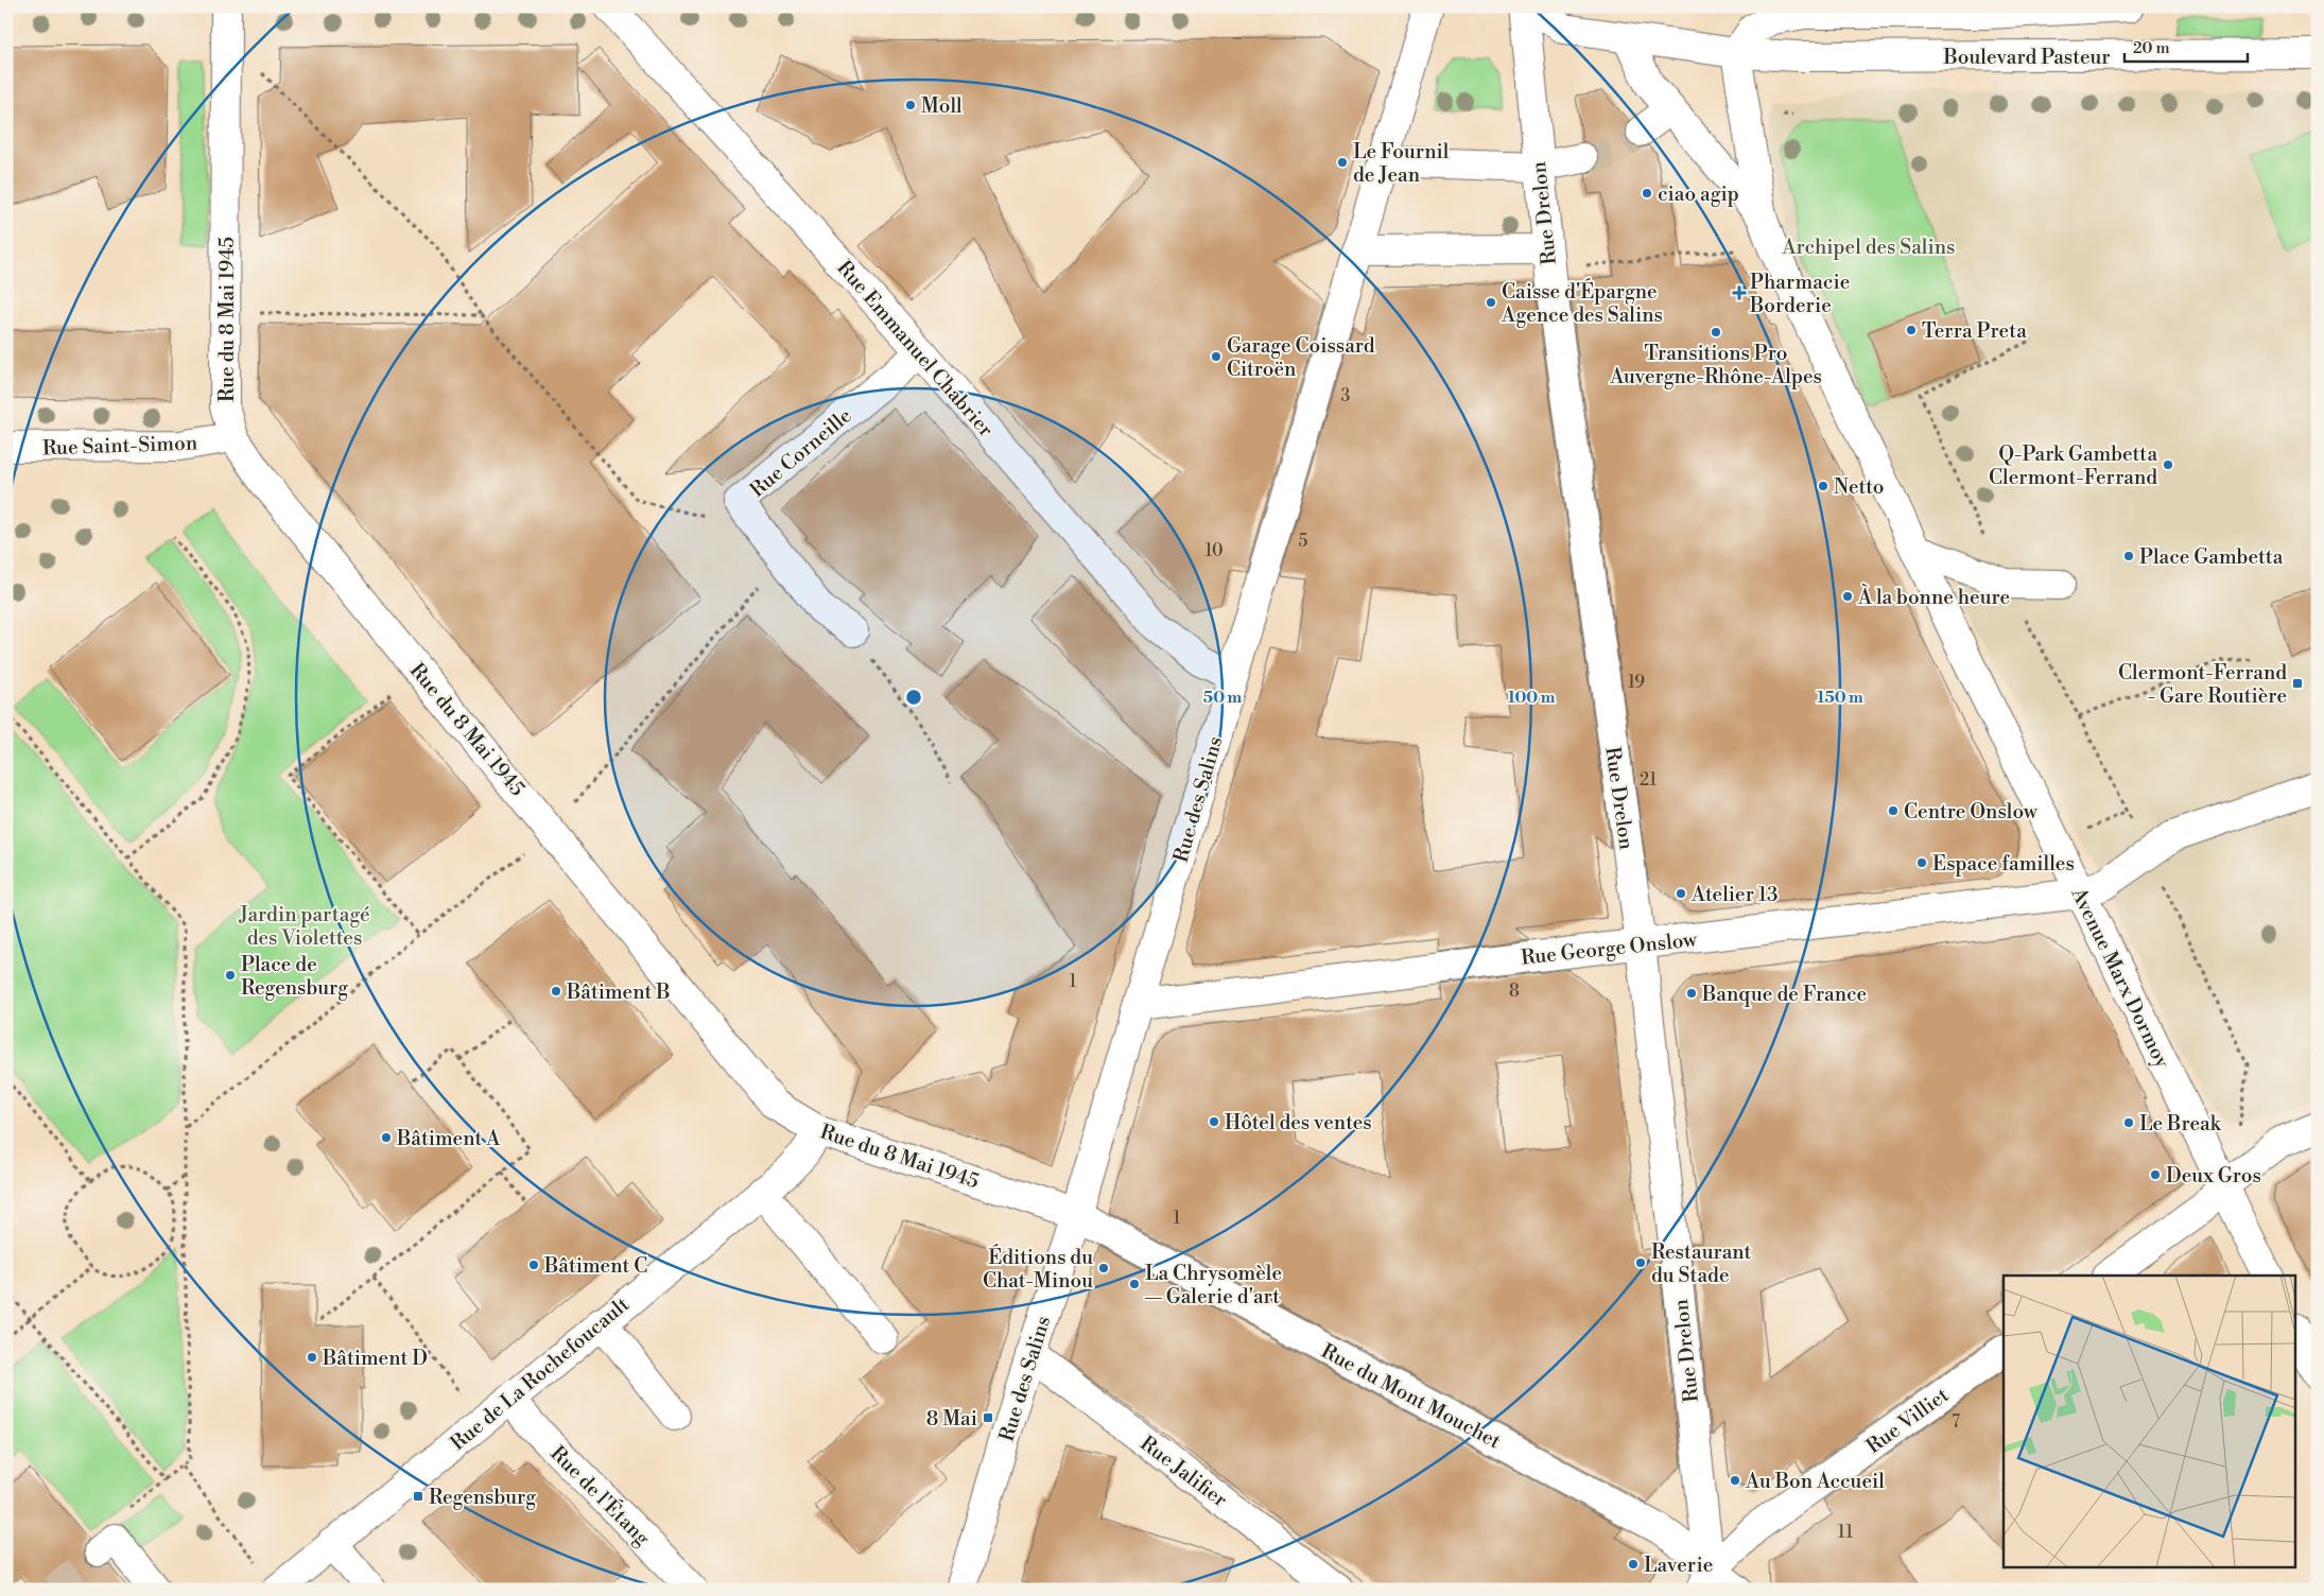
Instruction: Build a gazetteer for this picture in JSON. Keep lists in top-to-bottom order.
{
  "streets": {
    "street": [
      "Boulevard Pasteur",
      "Rue Drelon",
      "Rue du 8 Mai 1945",
      "Rue Emmanuel Chabrier",
      "Rue Saint-Simon",
      "Rue Corneille",
      "Rue des Salins",
      "Rue George Onslow",
      "Avenue Marx Dormoy",
      "Rue de La Rochefoucault",
      "Rue du Mont Mouchet",
      "Rue Villiet",
      "Rue Jalifier",
      "Rue de l'Étang"
    ]
  },
  "crossings": [
    ["Boulevard Pasteur", "Avenue Marx Dormoy"],
    ["Rue Drelon", "Rue George Onslow"],
    ["Rue Drelon", "Rue du Mont Mouchet"],
    ["Rue Drelon", "Rue Villiet"],
    ["Rue du 8 Mai 1945", "Rue Saint-Simon"],
    ["Rue du 8 Mai 1945", "Rue des Salins"],
    ["Rue du 8 Mai 1945", "Rue de La Rochefoucault"],
    ["Rue du 8 Mai 1945", "Rue du Mont Mouchet"],
    ["Rue Emmanuel Chabrier", "Rue Corneille"],
    ["Rue Emmanuel Chabrier", "Rue des Salins"],
    ["Rue des Salins", "Rue George Onslow"],
    ["Rue des Salins", "Rue du Mont Mouchet"],
    ["Rue des Salins", "Rue Jalifier"],
    ["Rue George Onslow", "Avenue Marx Dormoy"],
    ["Rue de La Rochefoucault", "Rue de l'Étang"],
    ["Rue du Mont Mouchet", "Rue Villiet"]
  ],
  "parks": ["Archipel des Salins", "Jardin partagé des Violettes"],
  "places": {
    "other": [
      "Moll",
      "Le Fournil de Jean",
      "ciao agip",
      "Caisse d'Épargne Agence des Salins",
      "Terra Preta",
      "Transitions Pro Auvergne-Rhône-Alpes",
      "Garage Coissard Citroën",
      "Q-Park Gambetta Clermont-Ferrand",
      "Netto",
      "Place Gambetta",
      "À la bonne heure",
      "Centre Onslow",
      "Espace familles",
      "Atelier 13",
      "Place de Regensburg",
      "Bâtiment B",
      "Banque de France",
      "Hôtel des ventes",
      "Le Break",
      "Bâtiment A",
      "Deux Gros",
      "Restaurant du Stade",
      "Bâtiment C",
      "Éditions du Chat-Minou",
      "La Chrysomèle — Galerie d'art",
      "Bâtiment D",
      "Au Bon Accueil",
      "Laverie"
    ],
    "health": ["Pharmacie Borderie"],
    "transit": ["Clermont-Ferrand - Gare Routière", "8 Mai", "Regensburg"]
  },
  "house_numbers": [
    "3",
    "5",
    "10",
    "19",
    "21",
    "1",
    "8",
    "1",
    "7",
    "11"
  ],
  "scale_bar": "20 m",
  "rings": ["50 m", "100 m", "150 m"]
}
